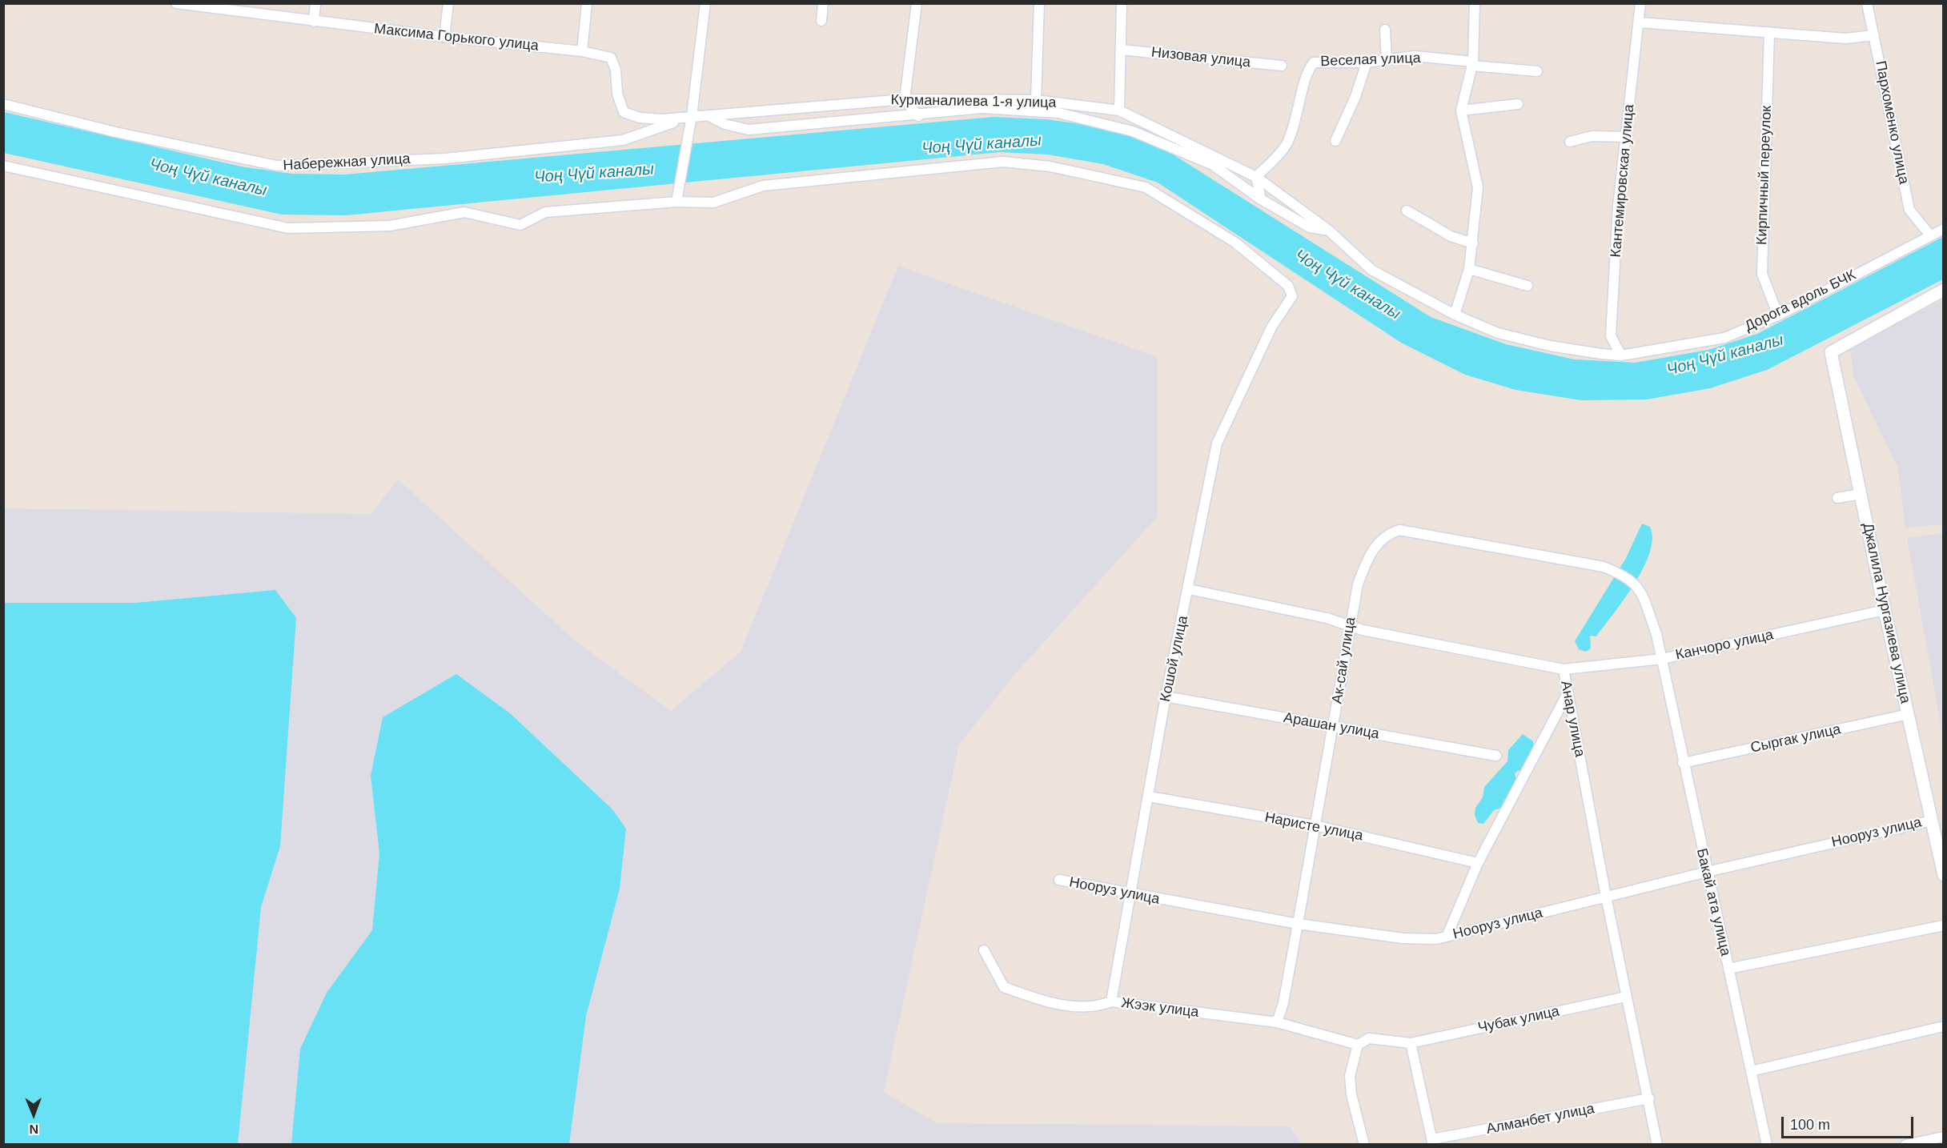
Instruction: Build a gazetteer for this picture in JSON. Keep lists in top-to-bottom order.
{
  "streets": {
    "street": [
      "Максима Горького улица",
      "Низовая улица",
      "Веселая улица",
      "Курманалиева 1-я улица",
      "Пархоменко улица",
      "Набережная улица",
      "Кирпичный переулок",
      "Кантемировская улица",
      "Дорога вдоль БЧК",
      "Джалила Нургазиева улица",
      "Канчоро улица",
      "Кошой улица",
      "Ак-сай улица",
      "Анар улица",
      "Арашан улица",
      "Сыргак улица",
      "Наристе улица",
      "Нооруз улица",
      "Бакай ата улица",
      "Жээк улица",
      "Чубак улица",
      "Алманбет улица"
    ]
  },
  "crossings": [
    ["Максима Горького улица", "Курманалиева 1-я улица"],
    ["Максима Горького улица", "Набережная улица"],
    ["Веселая улица", "Курманалиева 1-я улица"],
    ["Курманалиева 1-я улица", "Набережная улица"],
    ["Курманалиева 1-я улица", "Дорога вдоль БЧК"],
    ["Пархоменко улица", "Дорога вдоль БЧК"],
    ["Кирпичный переулок", "Дорога вдоль БЧК"],
    ["Кантемировская улица", "Дорога вдоль БЧК"],
    ["Джалила Нургазиева улица", "Канчоро улица"],
    ["Джалила Нургазиева улица", "Сыргак улица"],
    ["Джалила Нургазиева улица", "Нооруз улица"],
    ["Канчоро улица", "Ак-сай улица"],
    ["Канчоро улица", "Анар улица"],
    ["Канчоро улица", "Бакай ата улица"],
    ["Кошой улица", "Анар улица"],
    ["Кошой улица", "Арашан улица"],
    ["Кошой улица", "Наристе улица"],
    ["Кошой улица", "Нооруз улица"],
    ["Кошой улица", "Жээк улица"],
    ["Ак-сай улица", "Анар улица"],
    ["Ак-сай улица", "Арашан улица"],
    ["Ак-сай улица", "Наристе улица"],
    ["Ак-сай улица", "Нооруз улица"],
    ["Ак-сай улица", "Бакай ата улица"],
    ["Ак-сай улица", "Жээк улица"],
    ["Анар улица", "Нооруз улица"],
    ["Анар улица", "Чубак улица"],
    ["Анар улица", "Алманбет улица"],
    ["Сыргак улица", "Бакай ата улица"],
    ["Нооруз улица", "Бакай ата улица"],
    ["Жээк улица", "Чубак улица"]
  ],
  "water": ["Чоң Чүй каналы"],
  "scale_bar": "100 m",
  "north": "bottom"
}
